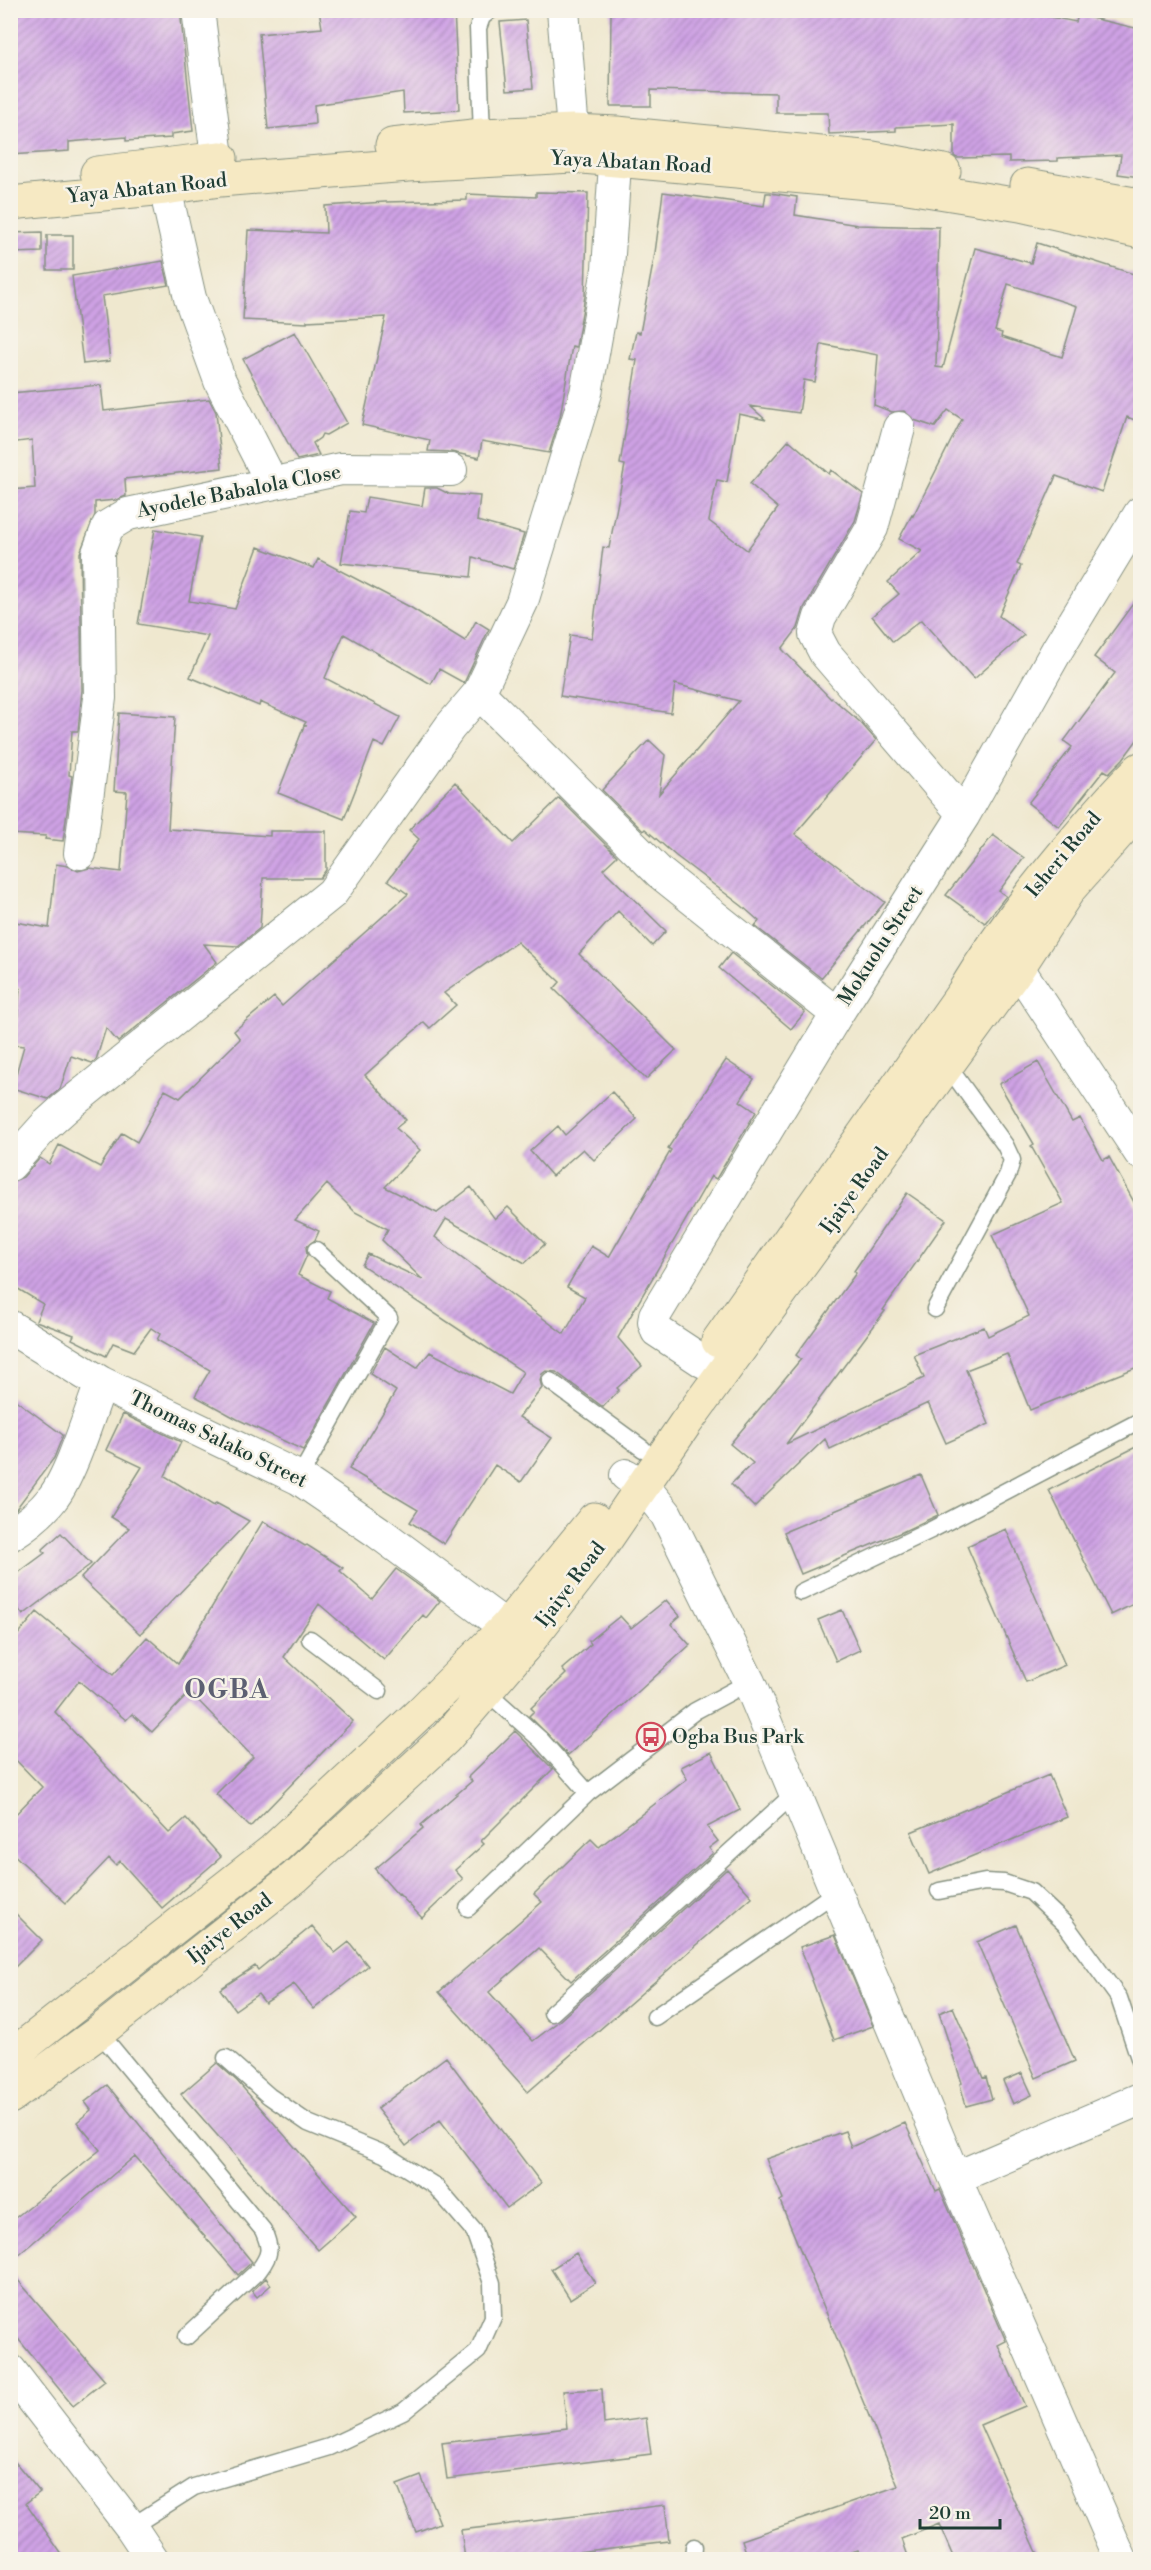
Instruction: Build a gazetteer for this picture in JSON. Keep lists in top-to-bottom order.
{
  "streets": {
    "main road": ["Yaya Abatan Road", "Isheri Road", "Ijaiye Road"],
    "street": ["Ayodele Babalola Close", "Mokuolu Street", "Thomas Salako Street"]
  },
  "crossings": [
    ["Isheri Road", "Ijaiye Road"],
    ["Mokuolu Street", "Ijaiye Road"],
    ["Ijaiye Road", "Thomas Salako Street"]
  ],
  "districts": ["OGBA"],
  "places": {
    "bus stop": ["Ogba Bus Park"]
  },
  "scale_bar": "20 m"
}
